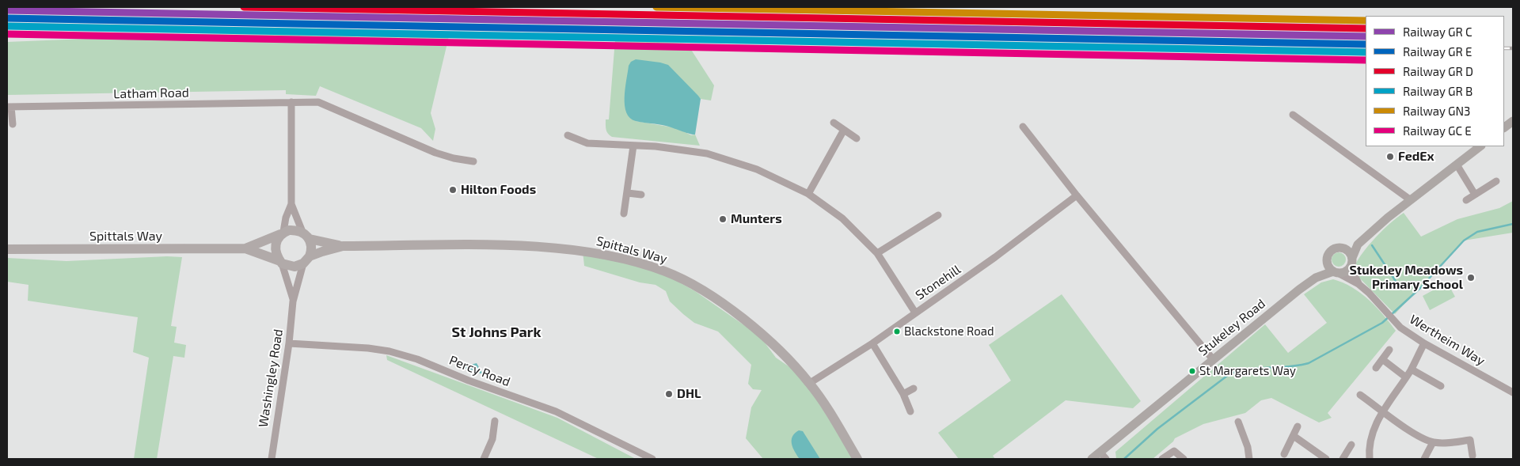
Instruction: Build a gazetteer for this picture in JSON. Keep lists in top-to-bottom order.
{
  "streets": {
    "highway": ["Spittals Way"],
    "main road": ["Stukeley Road"],
    "street": [
      "Latham Road",
      "Stonehill",
      "Wertheim Way",
      "Percy Road",
      "Washingley Road"
    ]
  },
  "crossings": [
    ["Spittals Way", "Stonehill"],
    ["Spittals Way", "Washingley Road"],
    ["Stukeley Road", "Wertheim Way"],
    ["Percy Road", "Washingley Road"]
  ],
  "districts": ["St Johns Park"],
  "places": [
    "FedEx",
    "Hilton Foods",
    "Munters",
    "Stukeley Meadows Primary School",
    "Blackstone Road",
    "St Margarets Way",
    "DHL"
  ],
  "lines": ["rail line GN3"],
  "legend": [
    "Railway GR C",
    "Railway GR E",
    "Railway GR D",
    "Railway GR B",
    "Railway GN3",
    "Railway GC E"
  ]
}
